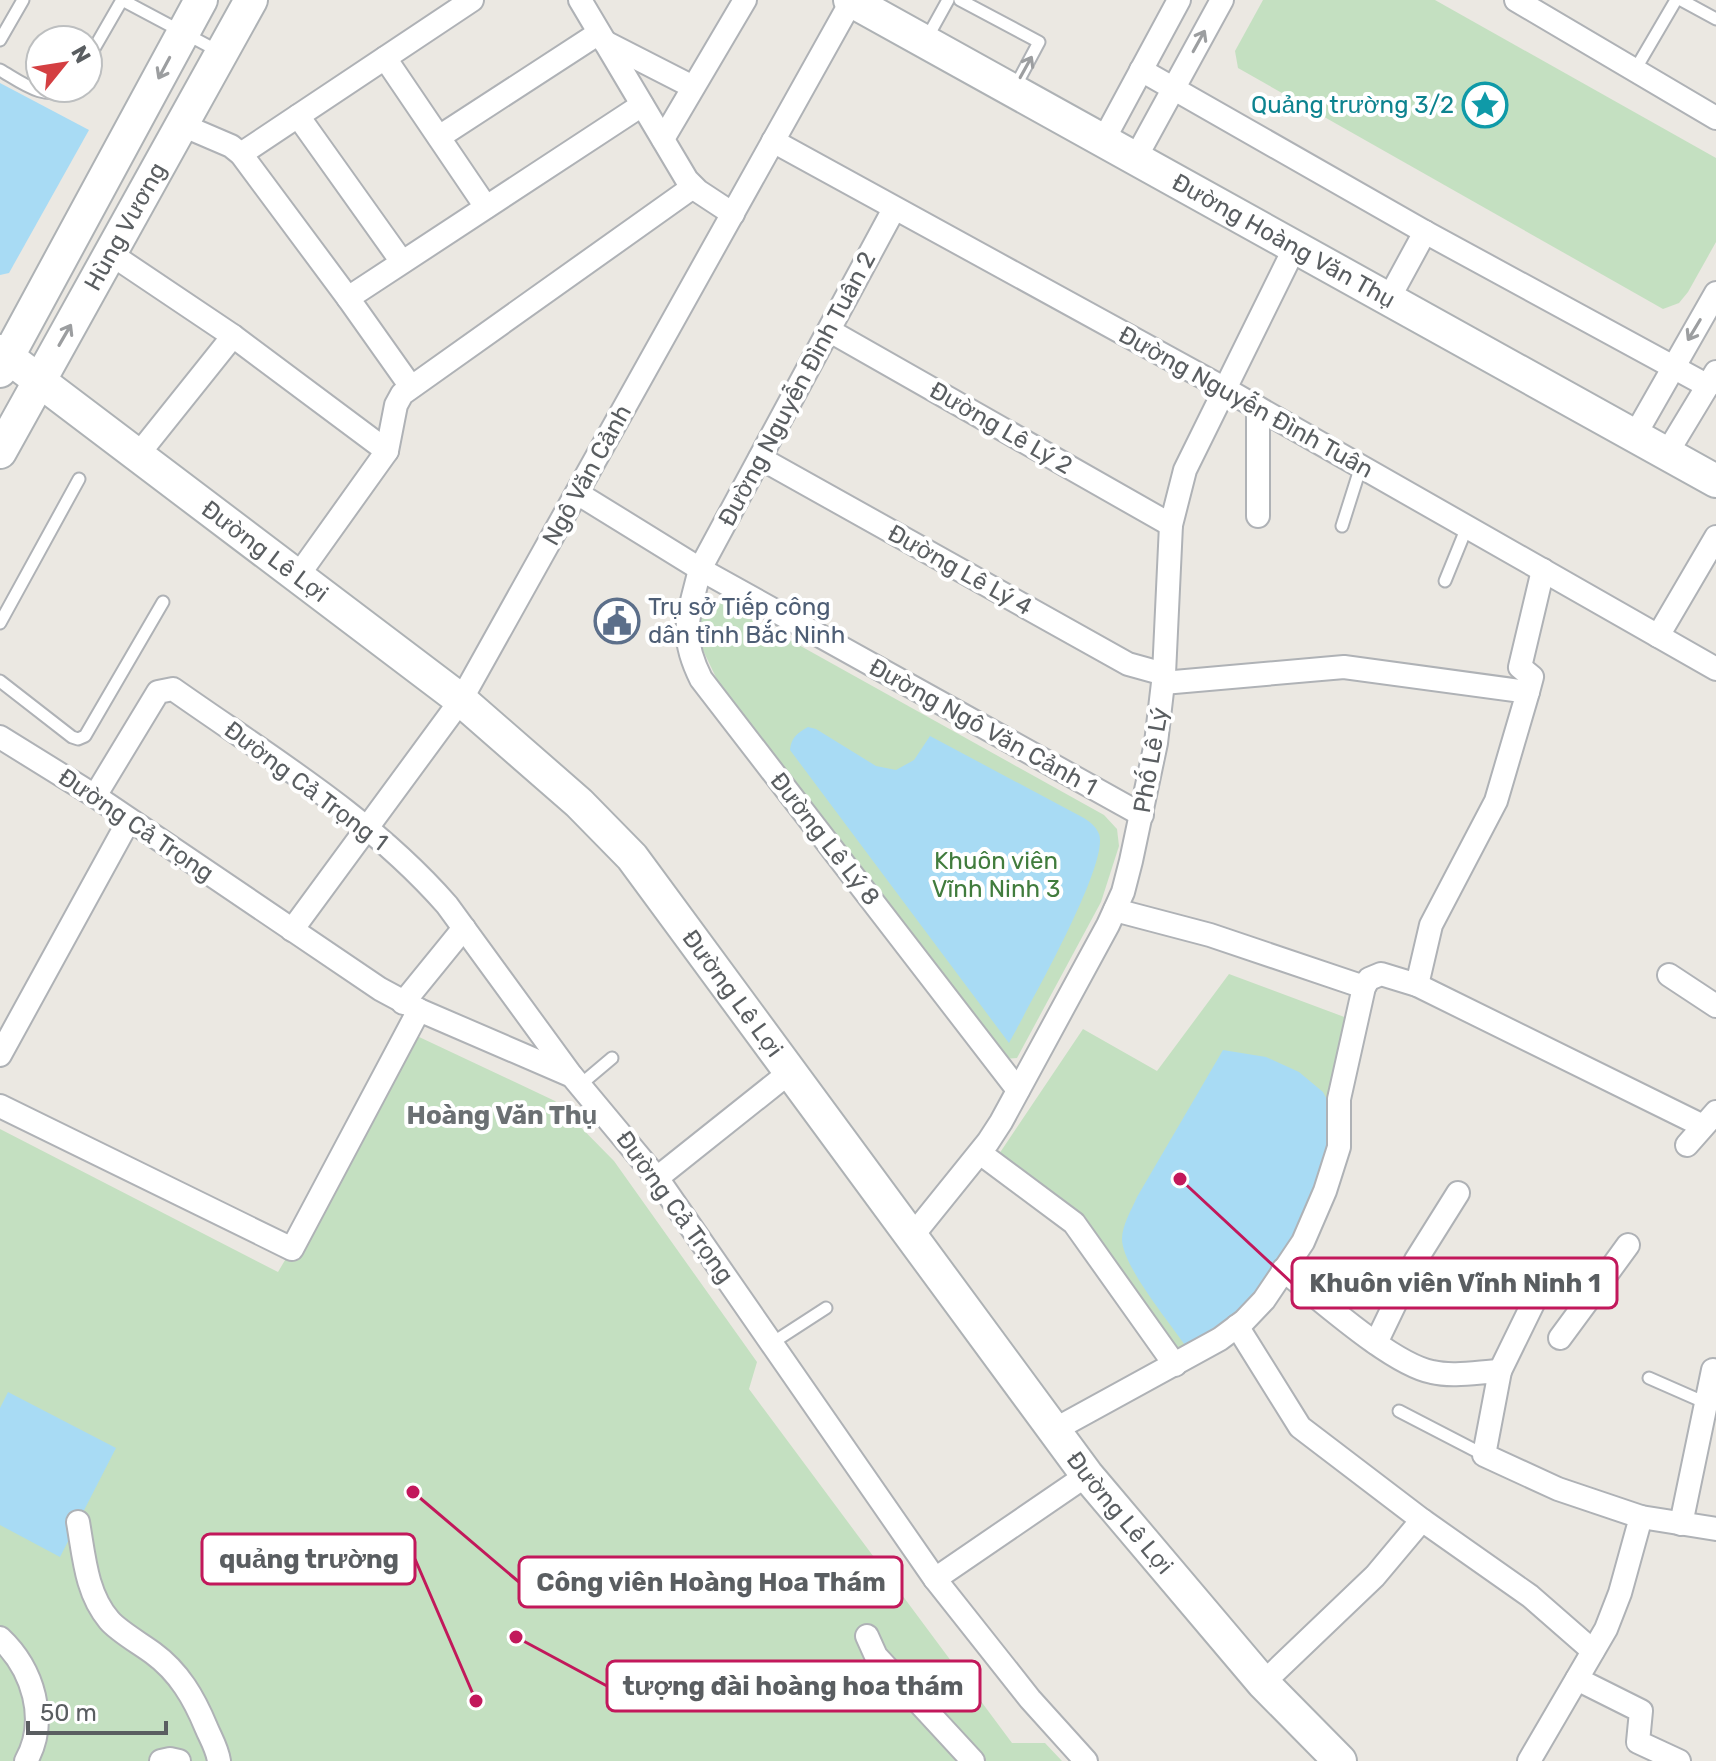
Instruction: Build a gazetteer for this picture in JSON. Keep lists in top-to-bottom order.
{
  "streets": {
    "main road": ["Hùng Vương", "Đường Hoàng Văn Thụ", "Đường Lê Lợi"],
    "street": [
      "Đường Nguyễn Đình Tuân 2",
      "Đường Nguyễn Đình Tuân",
      "Đường Lê Lý 2",
      "Ngô Văn Cảnh",
      "Đường Lê Lý 4",
      "Đường Ngô Văn Cảnh 1",
      "Phố Lê Lý",
      "Đường Cả Trọng 1",
      "Đường Cả Trọng",
      "Đường Lê Lý 8"
    ]
  },
  "crossings": [
    ["Hùng Vương", "Đường Lê Lợi"],
    ["Đường Hoàng Văn Thụ", "Ngô Văn Cảnh"],
    ["Đường Hoàng Văn Thụ", "Phố Lê Lý"],
    ["Đường Nguyễn Đình Tuân 2", "Đường Nguyễn Đình Tuân"],
    ["Đường Nguyễn Đình Tuân 2", "Đường Lê Lý 2"],
    ["Đường Nguyễn Đình Tuân 2", "Đường Lê Lý 4"],
    ["Đường Nguyễn Đình Tuân 2", "Đường Ngô Văn Cảnh 1"],
    ["Đường Nguyễn Đình Tuân 2", "Đường Lê Lý 8"],
    ["Đường Nguyễn Đình Tuân", "Ngô Văn Cảnh"],
    ["Đường Nguyễn Đình Tuân", "Phố Lê Lý"],
    ["Đường Lê Lý 2", "Phố Lê Lý"],
    ["Ngô Văn Cảnh", "Đường Lê Lợi"],
    ["Ngô Văn Cảnh", "Đường Ngô Văn Cảnh 1"],
    ["Ngô Văn Cảnh", "Đường Cả Trọng 1"],
    ["Ngô Văn Cảnh", "Đường Cả Trọng"],
    ["Đường Lê Lợi", "Phố Lê Lý"],
    ["Đường Lê Lý 4", "Phố Lê Lý"],
    ["Đường Ngô Văn Cảnh 1", "Phố Lê Lý"],
    ["Đường Ngô Văn Cảnh 1", "Đường Lê Lý 8"],
    ["Phố Lê Lý", "Đường Lê Lý 8"],
    ["Đường Cả Trọng 1", "Đường Cả Trọng"]
  ],
  "districts": ["Hoàng Văn Thụ"],
  "parks": ["Khuôn viên Vĩnh Ninh 3"],
  "places": {
    "place": ["Quảng trường 3/2"],
    "public building": ["Trụ sở Tiếp công dân tỉnh Bắc Ninh"],
    "other": [
      "Khuôn viên Vĩnh Ninh 1",
      "Công viên Hoàng Hoa Thám",
      "tượng đài hoàng hoa thám",
      "quảng trường"
    ]
  },
  "scale_bar": "50 m",
  "north": "top right"
}
